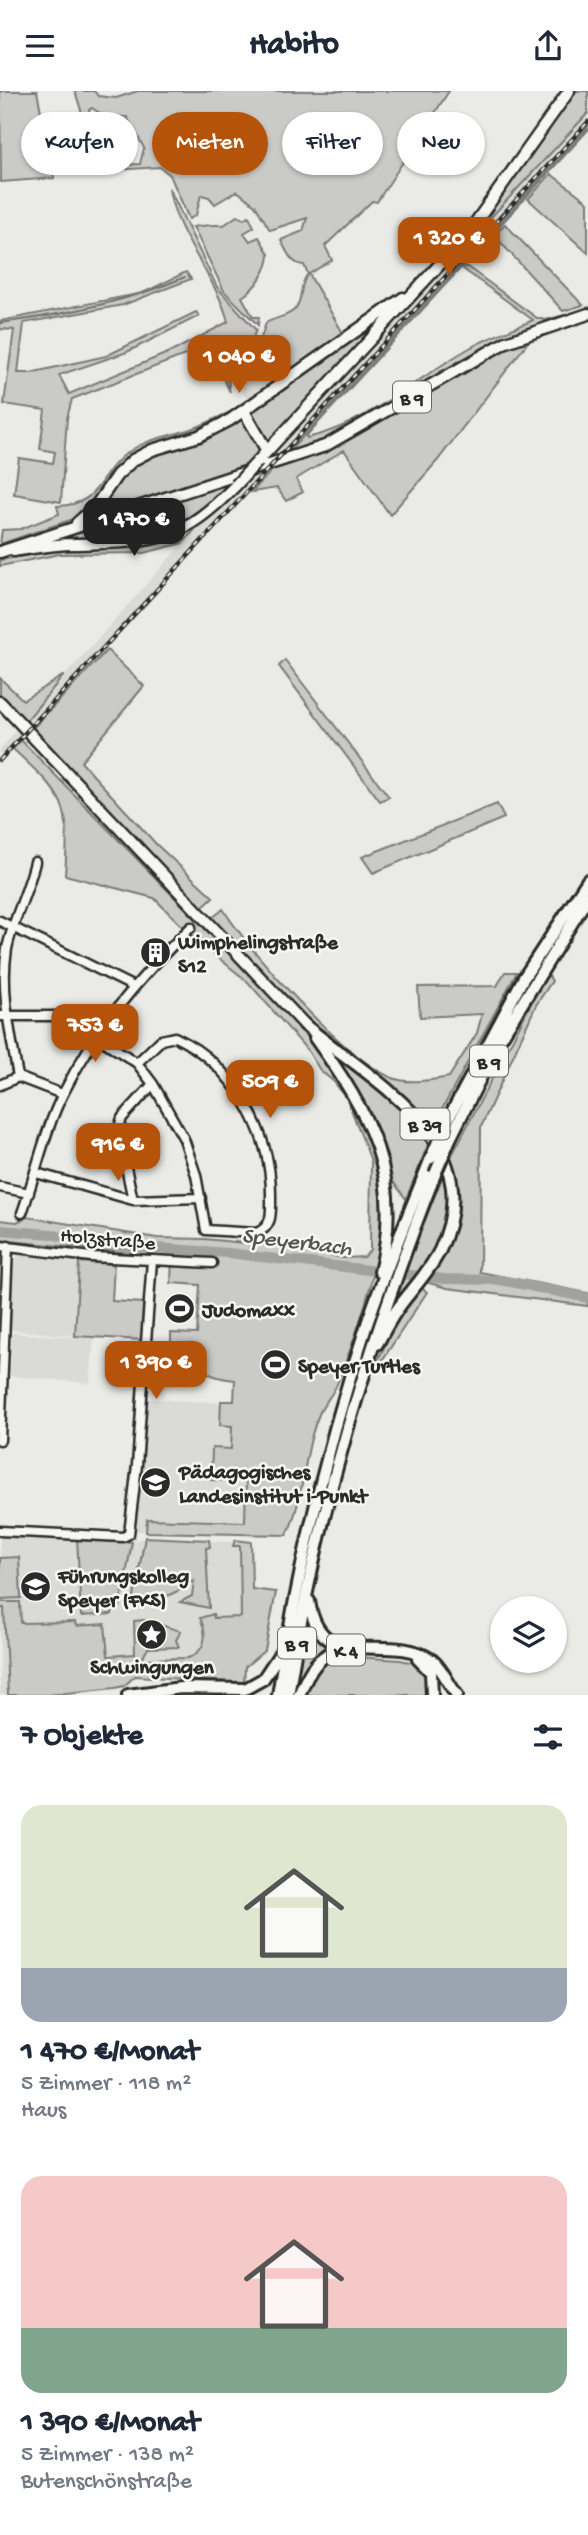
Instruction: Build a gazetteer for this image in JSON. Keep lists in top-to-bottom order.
{
  "streets": {
    "highway": ["B 9", "B 39", "K 4"],
    "street": ["Holzstraße"]
  },
  "crossings": [
    ["B 9", "B 39"]
  ],
  "water": ["Speyerbach"],
  "places": {
    "building": ["Wimphelingstraße S12"],
    "sports": ["Judomaxx", "Speyer Turtles"],
    "school or university": ["Pädagogisches Landesinstitut i-Punkt", "Führungskolleg Speyer (FKS)"],
    "place": ["Schwingungen"]
  },
  "page": {
    "header": "Habito",
    "chip": [
      "Kaufen",
      "Mieten",
      "Filter",
      "Neu"
    ],
    "price": [
      "1 320 €",
      "1 040 €",
      "1 470 €",
      "753 €",
      "509 €",
      "916 €",
      "1 390 €"
    ],
    "heading": "7 Objekte",
    "list": [
      {
        "name": "1 470 €/Monat",
        "note": "5 Zimmer · 118 m² · Haus"
      },
      {
        "name": "1 390 €/Monat",
        "note": "5 Zimmer · 138 m² · Butenschönstraße"
      }
    ]
  }
}
